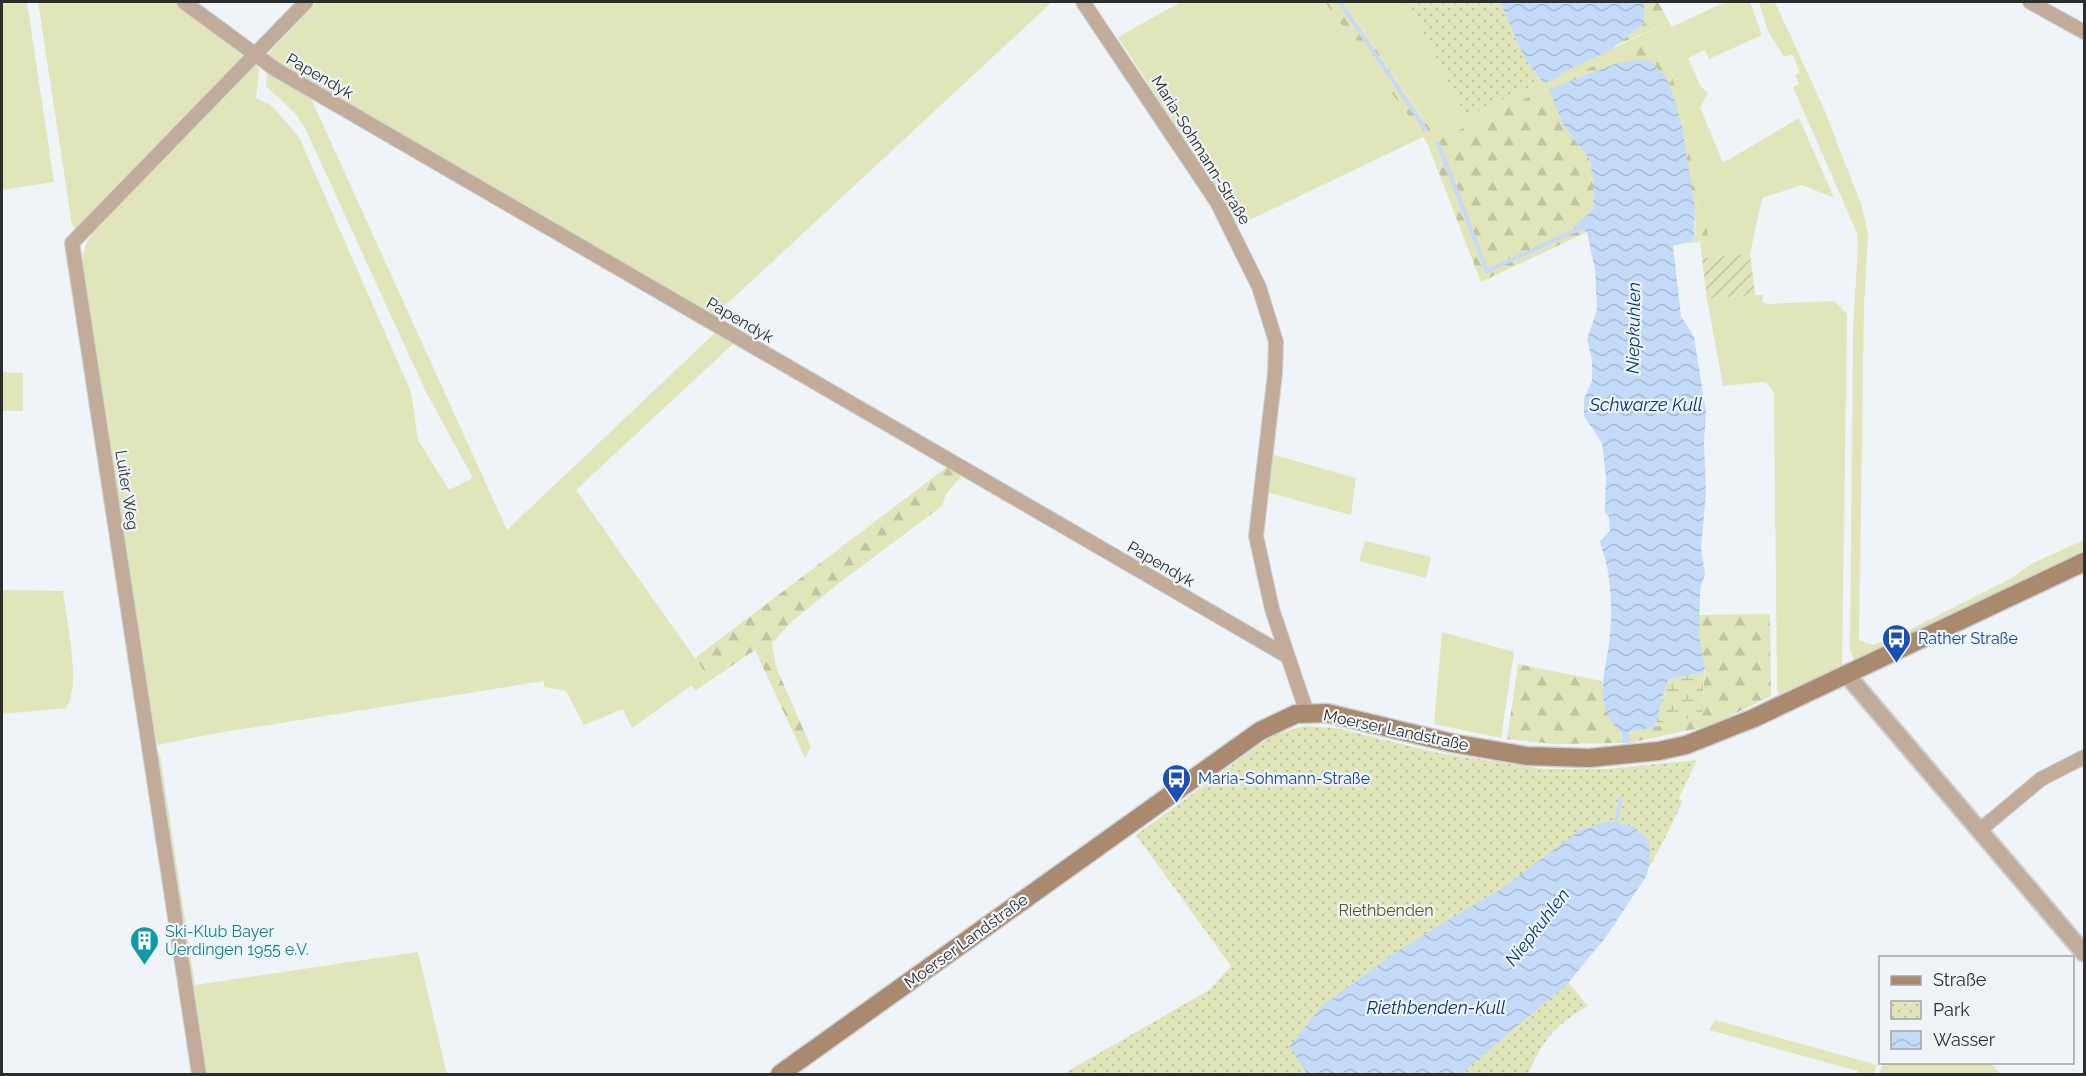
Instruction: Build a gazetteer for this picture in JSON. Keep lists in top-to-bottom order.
{
  "streets": {
    "main road": ["Moerser Landstraße"],
    "street": ["Papendyk", "Maria-Sohmann-Straße", "Luiter Weg"]
  },
  "crossings": [
    ["Papendyk", "Maria-Sohmann-Straße"],
    ["Papendyk", "Luiter Weg"],
    ["Maria-Sohmann-Straße", "Moerser Landstraße"]
  ],
  "water": ["Niepkuhlen", "Schwarze Kull", "Riethbenden-Kull"],
  "parks": ["Riethbenden"],
  "places": {
    "bus stop": ["Rather Straße", "Maria-Sohmann-Straße"],
    "building": ["Ski-Klub Bayer Uerdingen 1955 e.V."]
  },
  "legend": ["Straße", "Park", "Wasser"]
}
